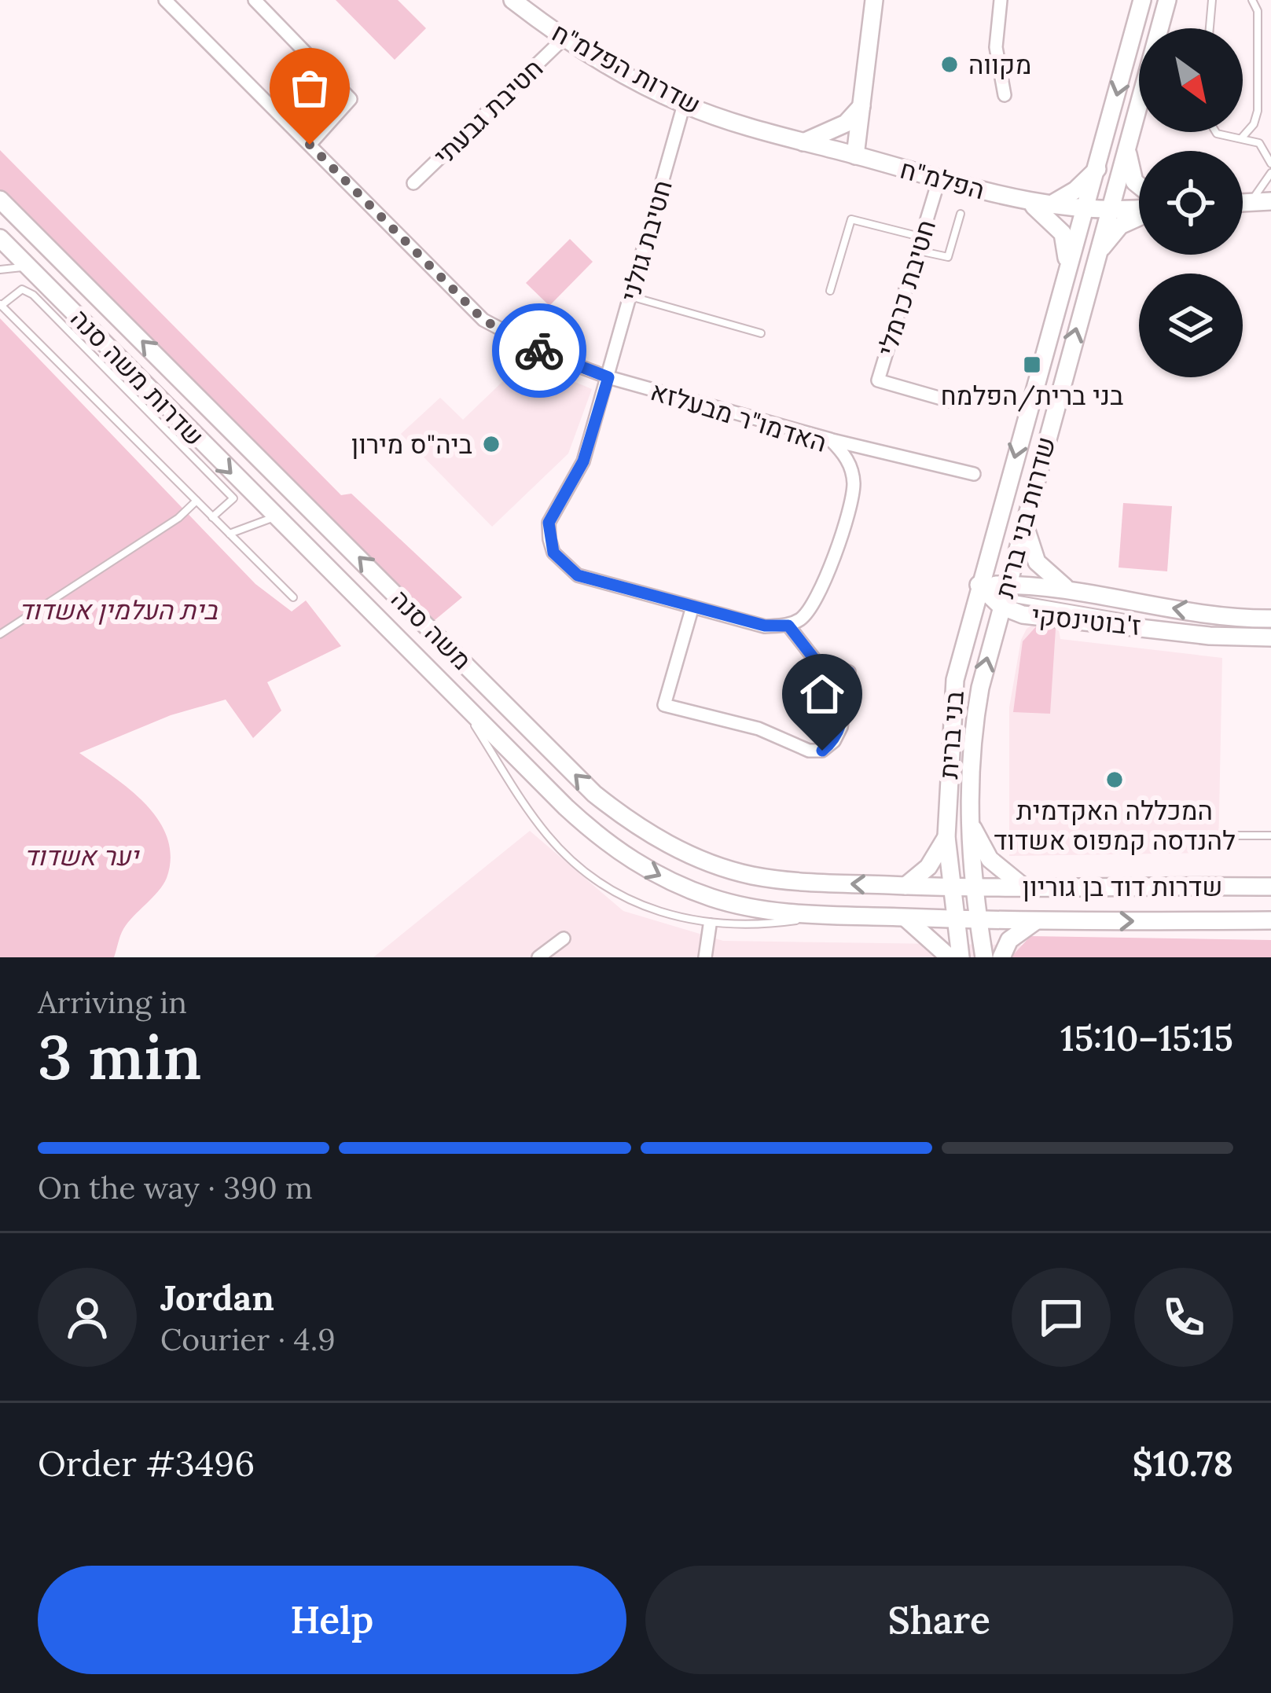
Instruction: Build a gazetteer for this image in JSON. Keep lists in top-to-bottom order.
{
  "streets": {
    "main road": [
      "שדרות הפלמ\"ח",
      "הפלמ\"ח",
      "שדרות משה סנה",
      "שדרות בני ברית",
      "ז'בוטינסקי",
      "משה סנה",
      "בני ברית",
      "שדרות דוד בן גוריון"
    ],
    "street": [
      "חטיבת גבעתי",
      "חטיבת גולני",
      "חטיבת כרמלי",
      "האדמו\"ר מבעלזא"
    ]
  },
  "crossings": [
    ["שדרות הפלמ\"ח", "חטיבת גבעתי"],
    ["שדרות הפלמ\"ח", "הפלמ\"ח"],
    ["שדרות הפלמ\"ח", "חטיבת גולני"],
    ["הפלמ\"ח", "חטיבת כרמלי"],
    ["חטיבת גולני", "האדמו\"ר מבעלזא"],
    ["שדרות משה סנה", "משה סנה"],
    ["שדרות בני ברית", "ז'בוטינסקי"],
    ["שדרות בני ברית", "בני ברית"],
    ["שדרות בני ברית", "שדרות דוד בן גוריון"],
    ["ז'בוטינסקי", "בני ברית"],
    ["משה סנה", "בני ברית"]
  ],
  "one_way": ["שדרות משה סנה"],
  "parks": ["בית העלמין אשדוד", "יער אשדוד"],
  "places": {
    "other": ["מקווה", "ביה\"ס מירון", "המכללה האקדמית להנדסה קמפוס אשדוד"],
    "transit": ["בני ברית/הפלמח"]
  },
  "north": "bottom right",
  "page": {
    "heading": ["3 min", "Arriving in", "15:10–15:15"],
    "panel": [
      "Jordan",
      "Courier · 4.9",
      "Order #3496",
      "$10.78"
    ],
    "bar": "On the way · 390 m",
    "buttons": ["Help", "Share"]
  }
}
